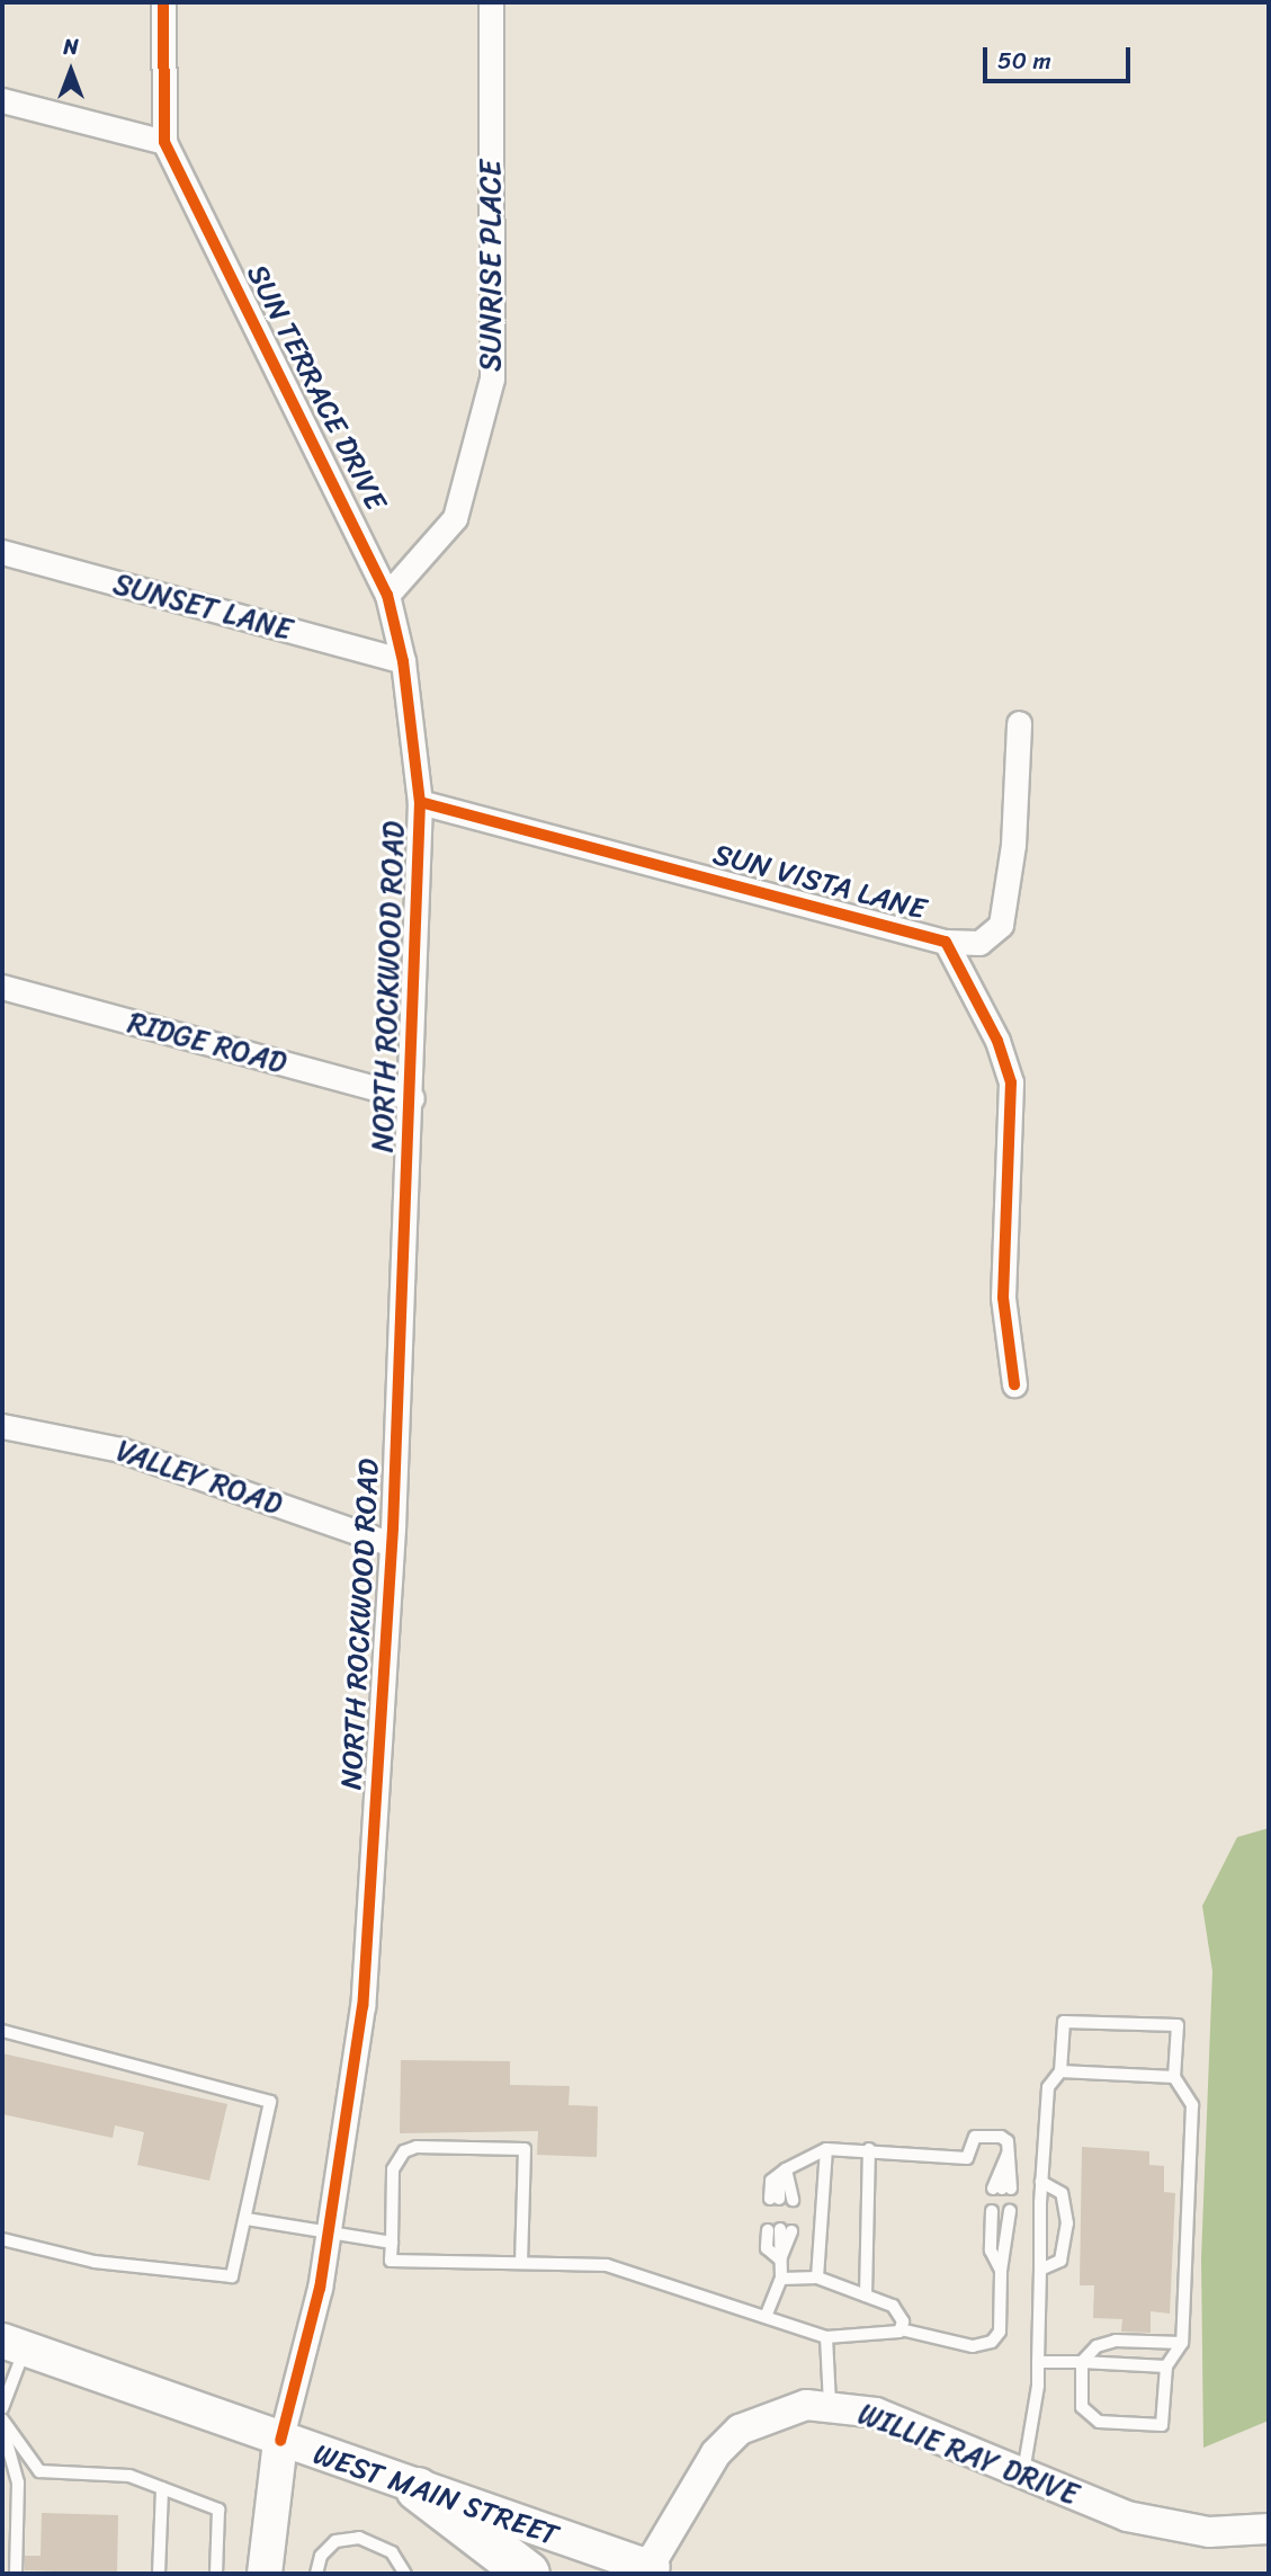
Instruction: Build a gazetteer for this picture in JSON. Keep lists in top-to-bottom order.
{
  "streets": {
    "main road": ["WEST MAIN STREET"],
    "street": [
      "SUNRISE PLACE",
      "SUN TERRACE DRIVE",
      "SUNSET LANE",
      "SUN VISTA LANE",
      "NORTH ROCKWOOD ROAD",
      "RIDGE ROAD",
      "VALLEY ROAD",
      "WILLIE RAY DRIVE"
    ]
  },
  "crossings": [
    ["SUNRISE PLACE", "SUN TERRACE DRIVE"],
    ["SUN TERRACE DRIVE", "SUNSET LANE"],
    ["SUN TERRACE DRIVE", "SUN VISTA LANE"],
    ["SUN TERRACE DRIVE", "NORTH ROCKWOOD ROAD"],
    ["SUN VISTA LANE", "NORTH ROCKWOOD ROAD"],
    ["NORTH ROCKWOOD ROAD", "RIDGE ROAD"],
    ["NORTH ROCKWOOD ROAD", "VALLEY ROAD"],
    ["NORTH ROCKWOOD ROAD", "WEST MAIN STREET"],
    ["WILLIE RAY DRIVE", "WEST MAIN STREET"]
  ],
  "scale_bar": "50 m",
  "north": "top"
}
